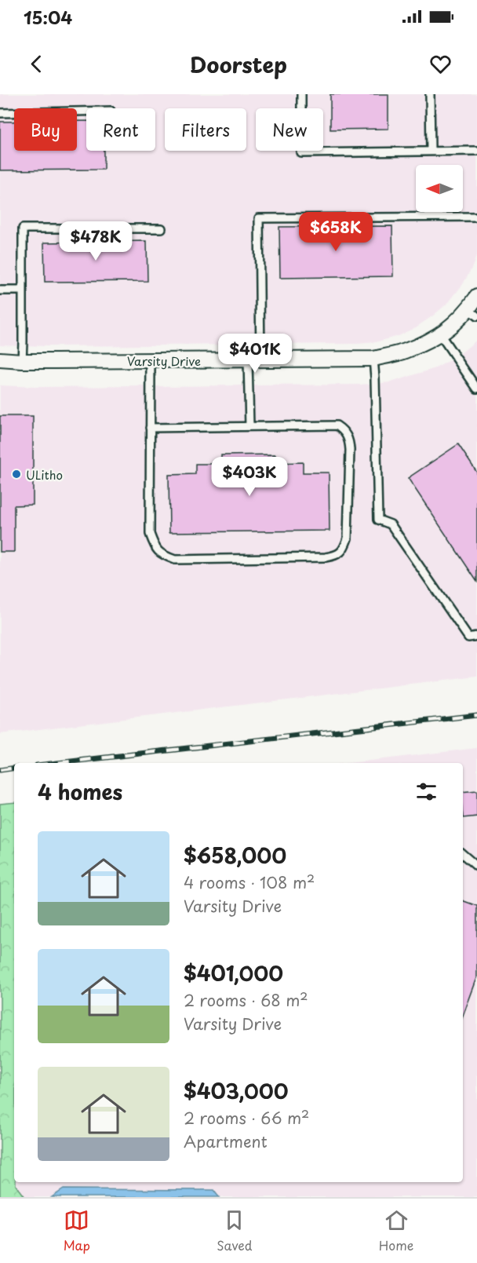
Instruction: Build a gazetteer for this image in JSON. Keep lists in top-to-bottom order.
{
  "streets": {
    "street": ["Varsity Drive"]
  },
  "places": ["ULitho"],
  "north": "left",
  "page": {
    "status": "15:04",
    "header": "Doorstep",
    "chip": [
      "Buy",
      "Rent",
      "Filters",
      "New"
    ],
    "price": [
      "$658K",
      "$478K",
      "$401K",
      "$403K"
    ],
    "heading": "4 homes",
    "list": [
      {
        "name": "$658,000",
        "note": "4 rooms · 108 m² · Varsity Drive"
      },
      {
        "name": "$401,000",
        "note": "2 rooms · 68 m² · Varsity Drive"
      },
      {
        "name": "$403,000",
        "note": "2 rooms · 66 m² · Apartment"
      }
    ],
    "tabs": ["Map", "Saved", "Home"]
  }
}
